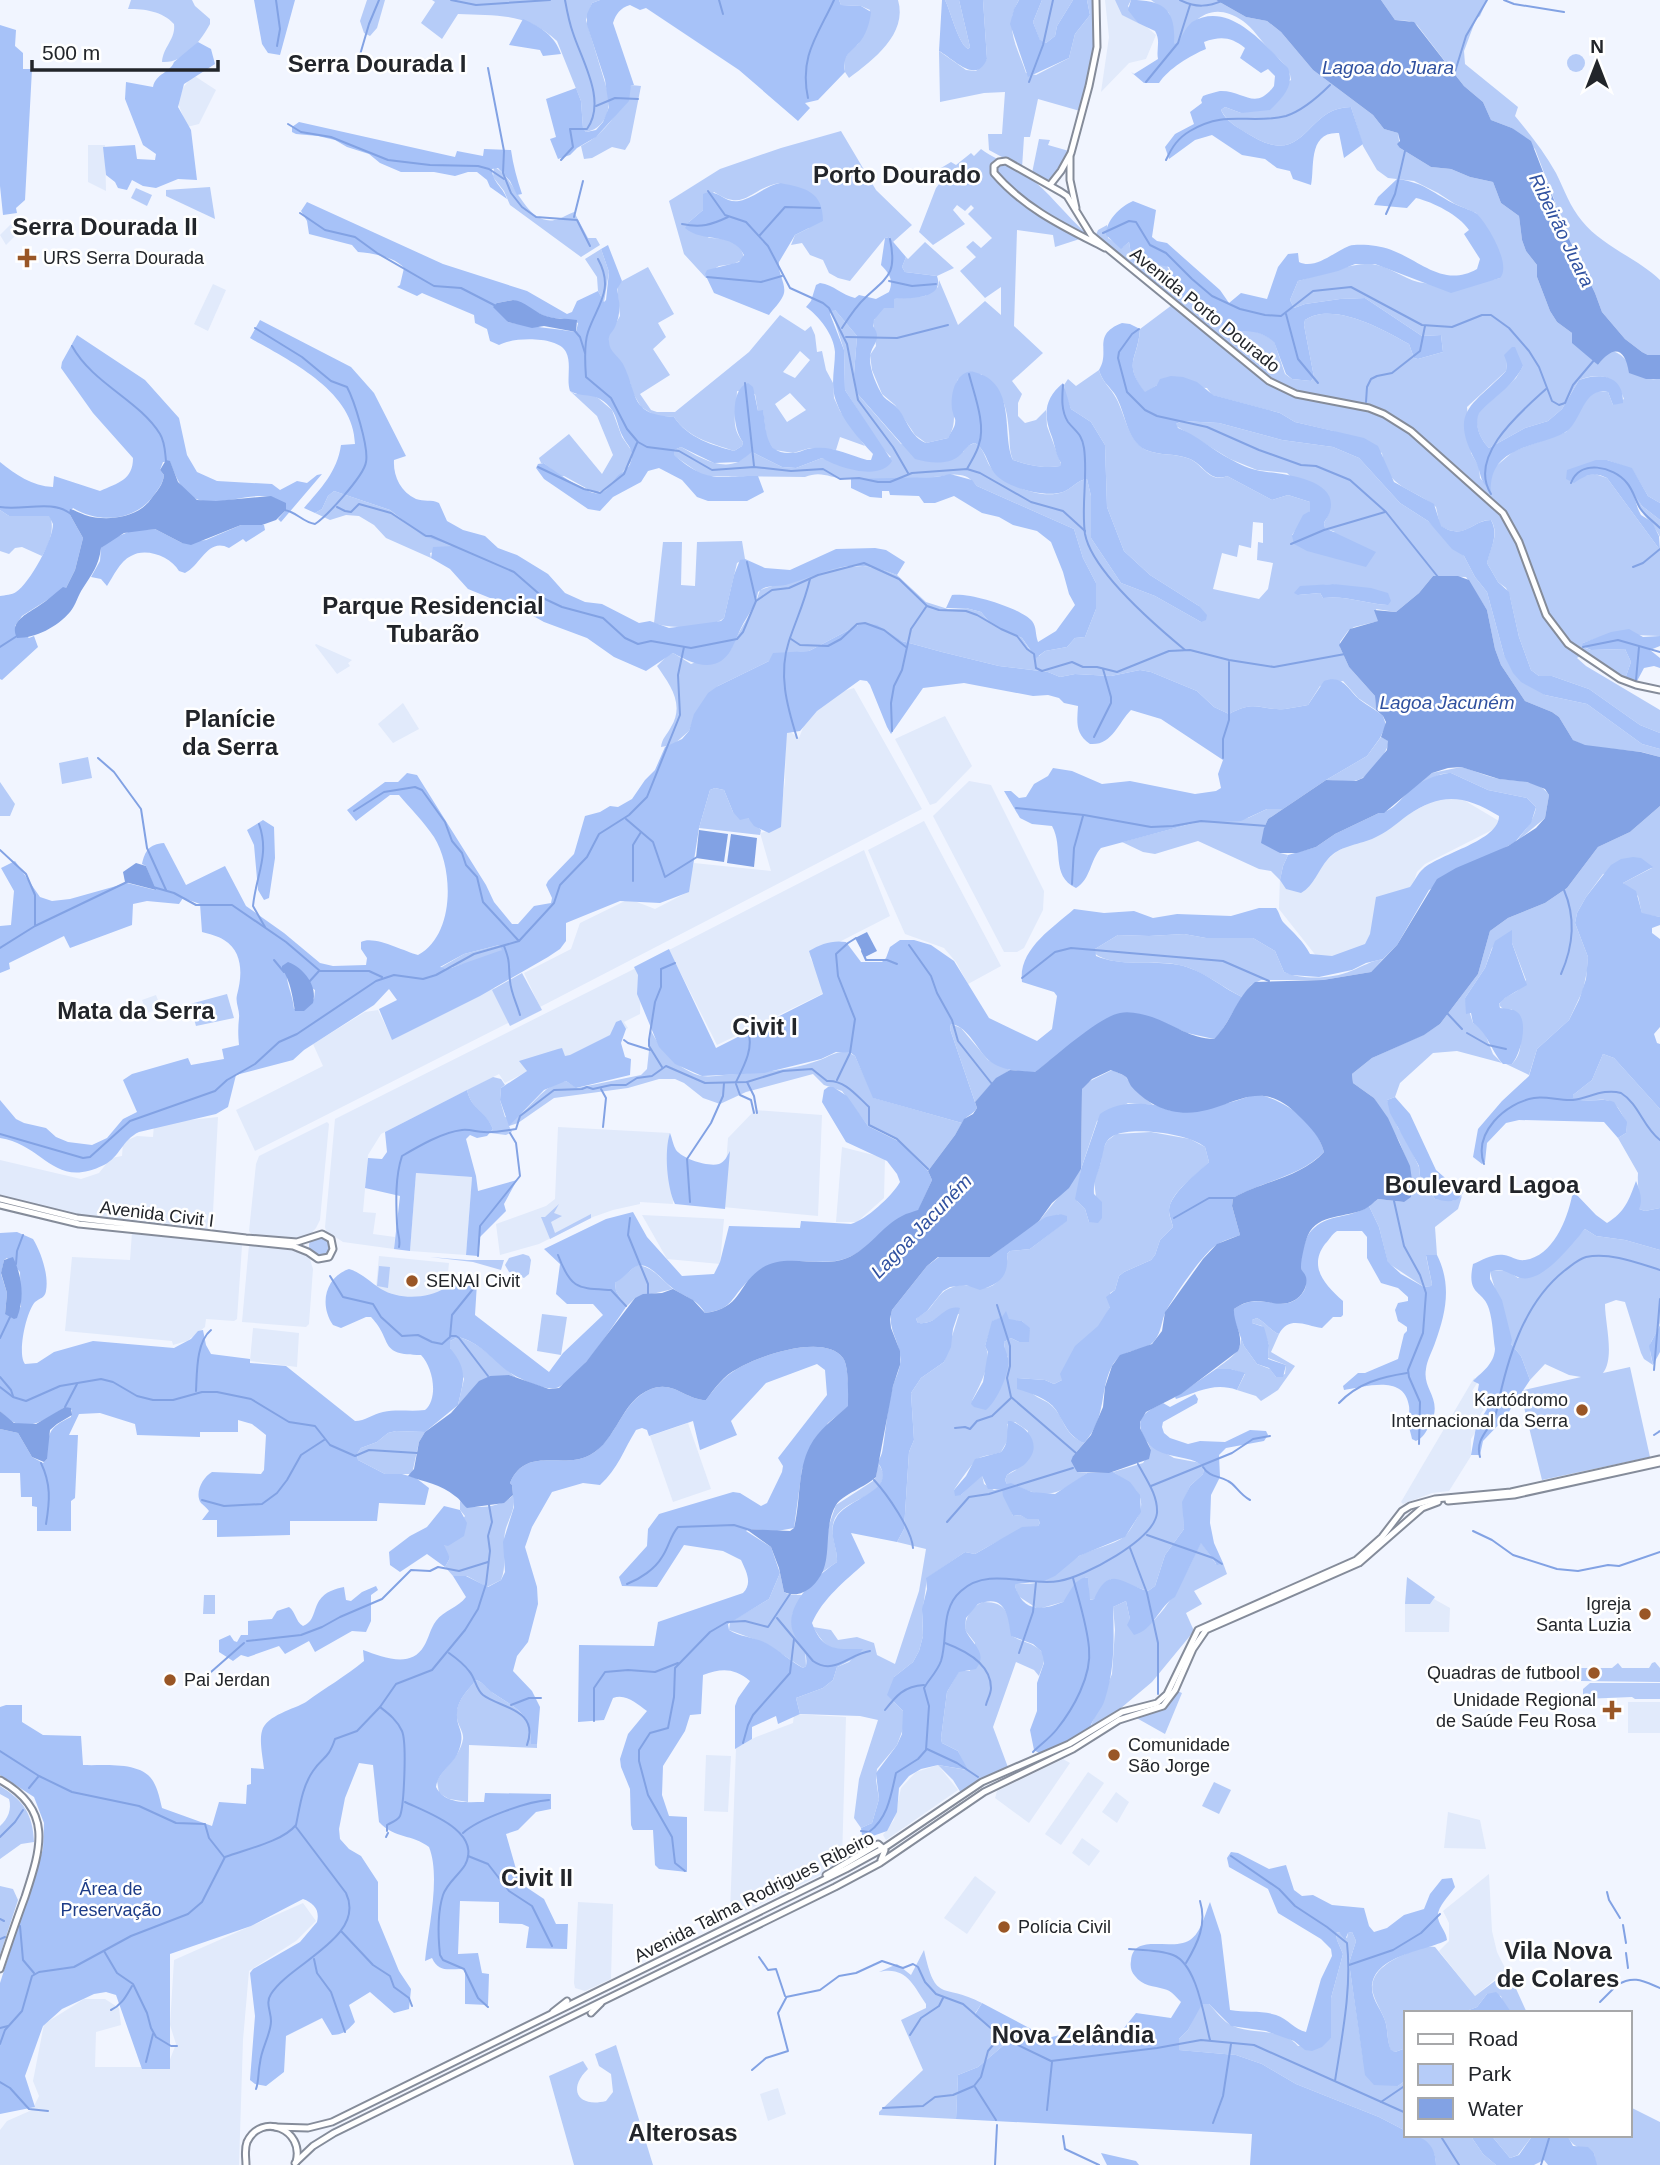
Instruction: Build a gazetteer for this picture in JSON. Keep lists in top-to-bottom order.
{
  "streets": {
    "main road": ["Avenida Porto Dourado", "Avenida Civit I", "Avenida Talma Rodrigues Ribeiro"]
  },
  "districts": [
    "Serra Dourada I",
    "Porto Dourado",
    "Serra Dourada II",
    "Parque Residencial Tubarão",
    "Planície da Serra",
    "Mata da Serra",
    "Civit I",
    "Boulevard Lagoa",
    "Civit II",
    "Vila Nova de Colares",
    "Nova Zelândia",
    "Alterosas"
  ],
  "water": ["Lagoa do Juara", "Ribeirão Juara", "Lagoa Jacuném"],
  "parks": ["Área de Preservação"],
  "places": {
    "health": ["URS Serra Dourada", "Unidade Regional de Saúde Feu Rosa"],
    "other": [
      "SENAI Civit",
      "Kartódromo Internacional da Serra",
      "Igreja Santa Luzia",
      "Quadras de futbool",
      "Pai Jerdan",
      "Comunidade São Jorge",
      "Polícia Civil"
    ]
  },
  "legend": ["Road", "Park", "Water"],
  "scale_bar": "500 m",
  "north": "top"
}
